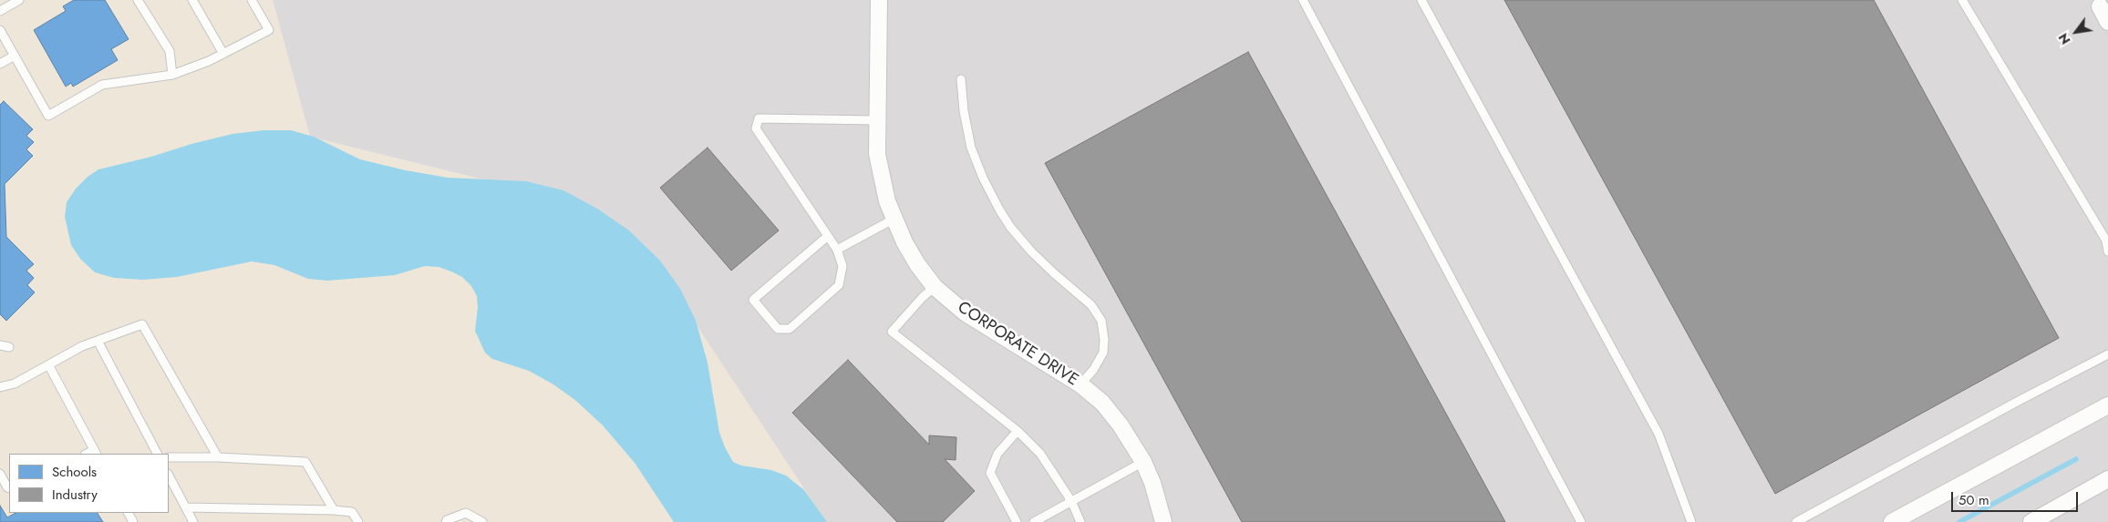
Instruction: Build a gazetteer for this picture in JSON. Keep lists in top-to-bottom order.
{
  "streets": {
    "street": ["CORPORATE DRIVE"]
  },
  "legend": ["Schools", "Industry"],
  "scale_bar": "50 m",
  "north": "bottom left"
}
